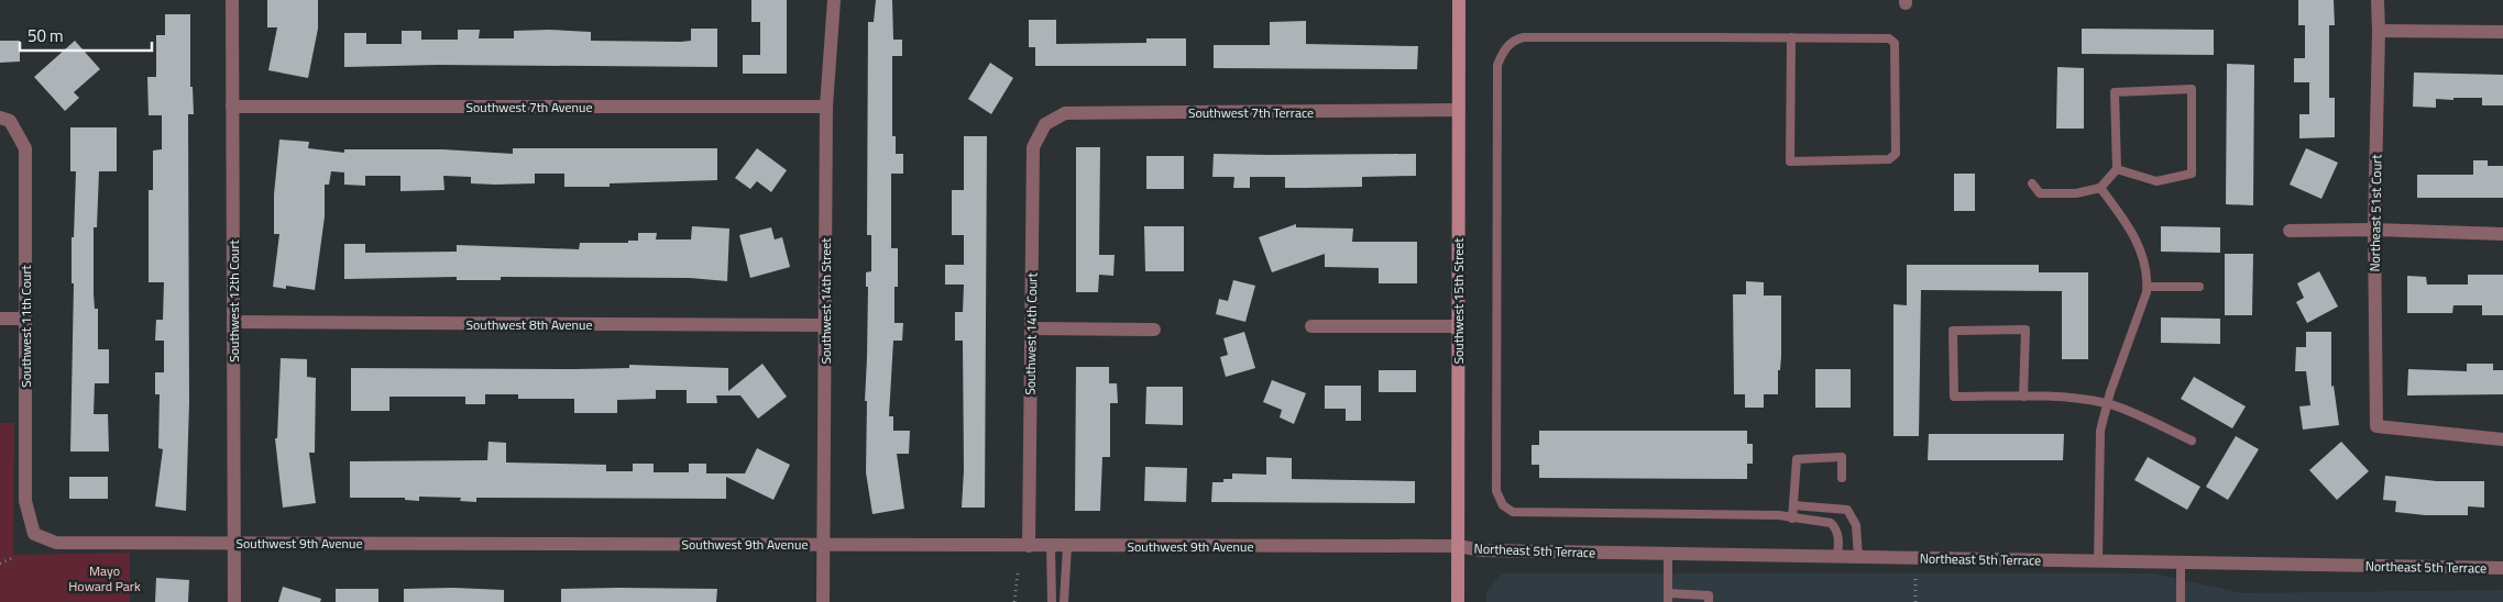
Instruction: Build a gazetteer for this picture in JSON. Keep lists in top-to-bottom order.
{
  "streets": {
    "street": [
      "Southwest 7th Avenue",
      "Southwest 7th Terrace",
      "Northeast 51st Court",
      "Southwest 12th Court",
      "Southwest 14th Street",
      "Southwest 15th Street",
      "Southwest 8th Avenue",
      "Southwest 11th Court",
      "Southwest 14th Court",
      "Southwest 9th Avenue",
      "Northeast 5th Terrace"
    ]
  },
  "crossings": [
    ["Southwest 7th Avenue", "Southwest 12th Court"],
    ["Southwest 7th Avenue", "Southwest 14th Street"],
    ["Southwest 7th Terrace", "Southwest 15th Street"],
    ["Southwest 7th Terrace", "Southwest 14th Court"],
    ["Southwest 12th Court", "Southwest 8th Avenue"],
    ["Southwest 12th Court", "Southwest 9th Avenue"],
    ["Southwest 14th Street", "Southwest 8th Avenue"],
    ["Southwest 14th Street", "Southwest 9th Avenue"],
    ["Southwest 15th Street", "Southwest 9th Avenue"],
    ["Southwest 15th Street", "Northeast 5th Terrace"],
    ["Southwest 11th Court", "Southwest 9th Avenue"],
    ["Southwest 14th Court", "Southwest 9th Avenue"],
    ["Southwest 9th Avenue", "Northeast 5th Terrace"]
  ],
  "parks": ["Mayo Howard Park"],
  "scale_bar": "50 m"
}
